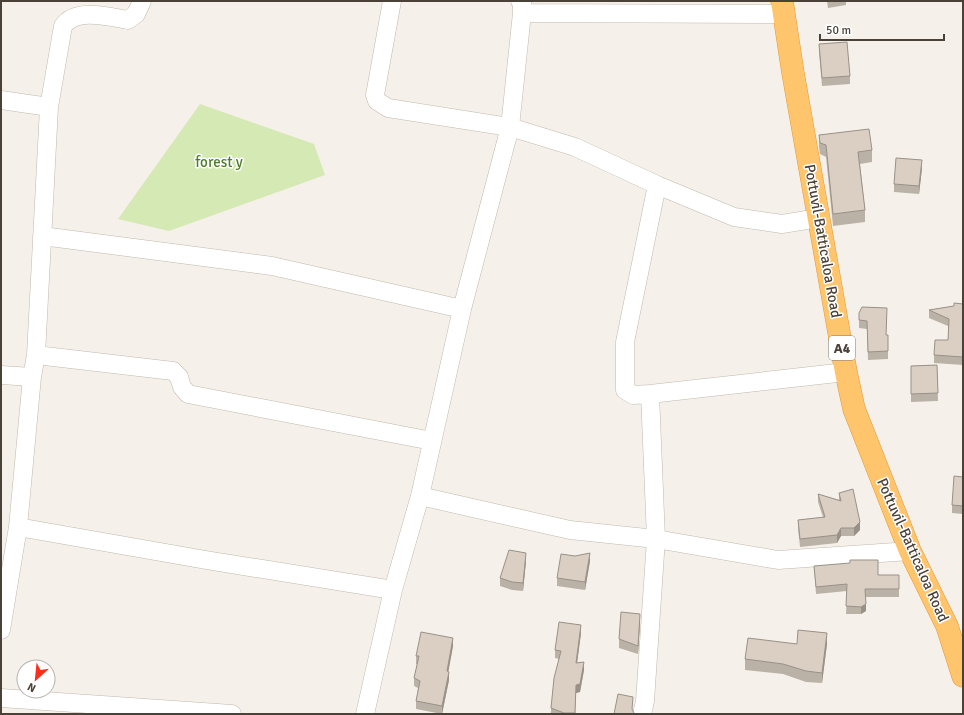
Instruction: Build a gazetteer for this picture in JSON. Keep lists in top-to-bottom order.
{
  "streets": {
    "highway": ["Pottuvil-Batticaloa Road", "A4"]
  },
  "parks": ["forest y"],
  "scale_bar": "50 m",
  "north": "bottom left"
}
